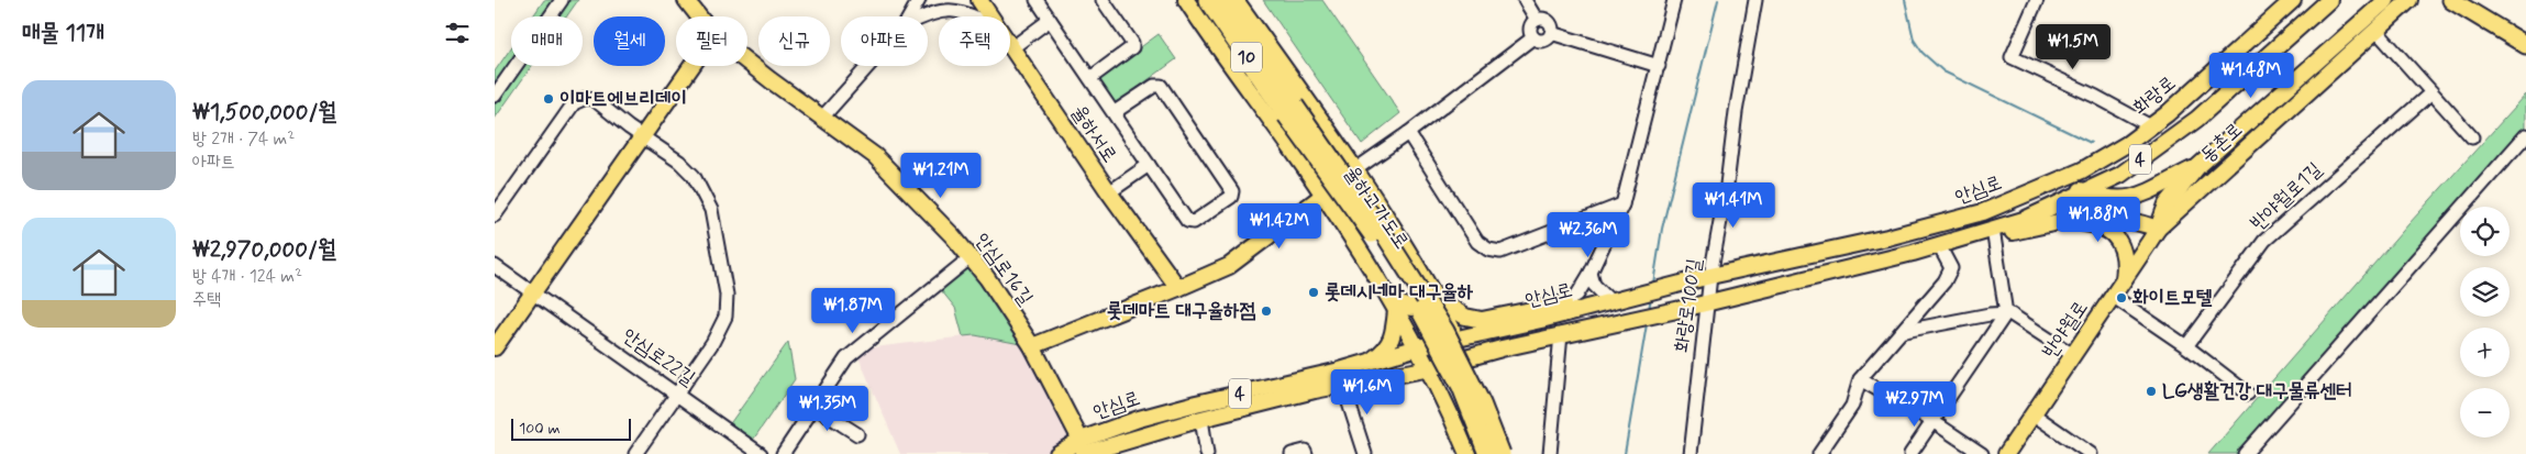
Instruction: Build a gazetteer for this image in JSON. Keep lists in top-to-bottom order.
{
  "streets": {
    "highway": ["10", "율하고가도로"],
    "main road": [
      "화랑로",
      "율하서로",
      "동촌로",
      "4",
      "안심로",
      "안심로16길",
      "반야월로"
    ],
    "street": ["반야월로1길", "화랑로100길", "안심로22길"]
  },
  "crossings": [
    ["화랑로", "안심로"],
    ["동촌로", "반야월로"],
    ["4", "안심로"],
    ["안심로", "안심로16길"],
    ["안심로", "화랑로100길"]
  ],
  "places": [
    "이마트에브리데이",
    "롯데시네마 대구율하",
    "화이트모텔",
    "롯데마트 대구율하점",
    "LG생활건강 대구물류센터"
  ],
  "scale_bar": "100 m",
  "page": {
    "heading": "매물 11개",
    "chip": [
      "매매",
      "월세",
      "필터",
      "신규",
      "아파트",
      "주택"
    ],
    "price": [
      "₩1.5M",
      "₩1.48M",
      "₩1.21M",
      "₩1.41M",
      "₩1.88M",
      "₩1.42M",
      "₩2.36M",
      "₩1.87M",
      "₩1.6M",
      "₩2.97M",
      "₩1.35M"
    ],
    "list": [
      {
        "name": "₩1,500,000/월",
        "note": "방 2개 · 74 m² · 아파트"
      },
      {
        "name": "₩2,970,000/월",
        "note": "방 4개 · 124 m² · 주택"
      }
    ],
    "map_buttons": ["+", "−"],
    "scale": "100 m"
  }
}
